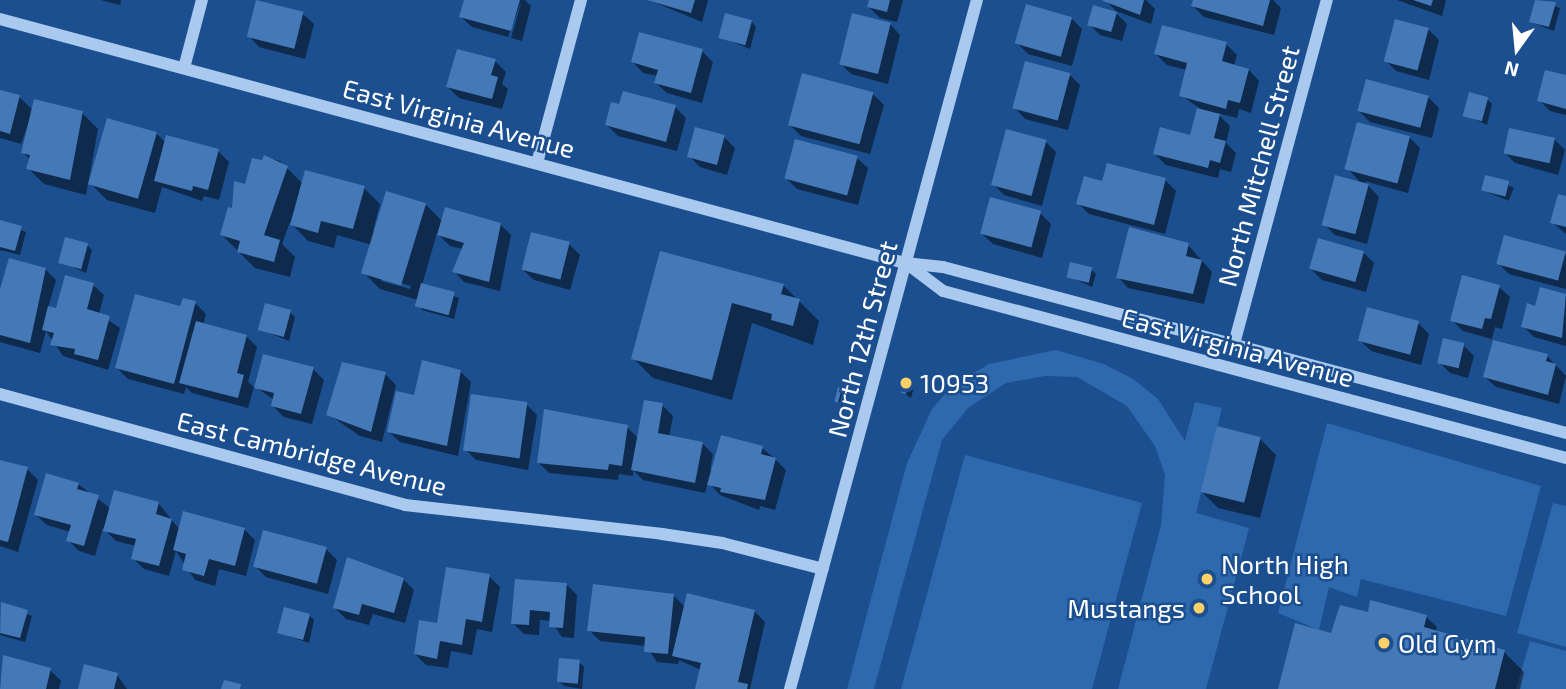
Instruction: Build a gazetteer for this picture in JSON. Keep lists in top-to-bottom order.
{
  "streets": {
    "street": [
      "East Virginia Avenue",
      "North Mitchell Street",
      "North 12th Street",
      "East Cambridge Avenue"
    ]
  },
  "crossings": [
    ["East Virginia Avenue", "North Mitchell Street"],
    ["East Virginia Avenue", "North 12th Street"],
    ["North 12th Street", "East Cambridge Avenue"]
  ],
  "places": [
    "10953",
    "North High School",
    "Mustangs",
    "Old Gym"
  ],
  "north": "bottom"
}
